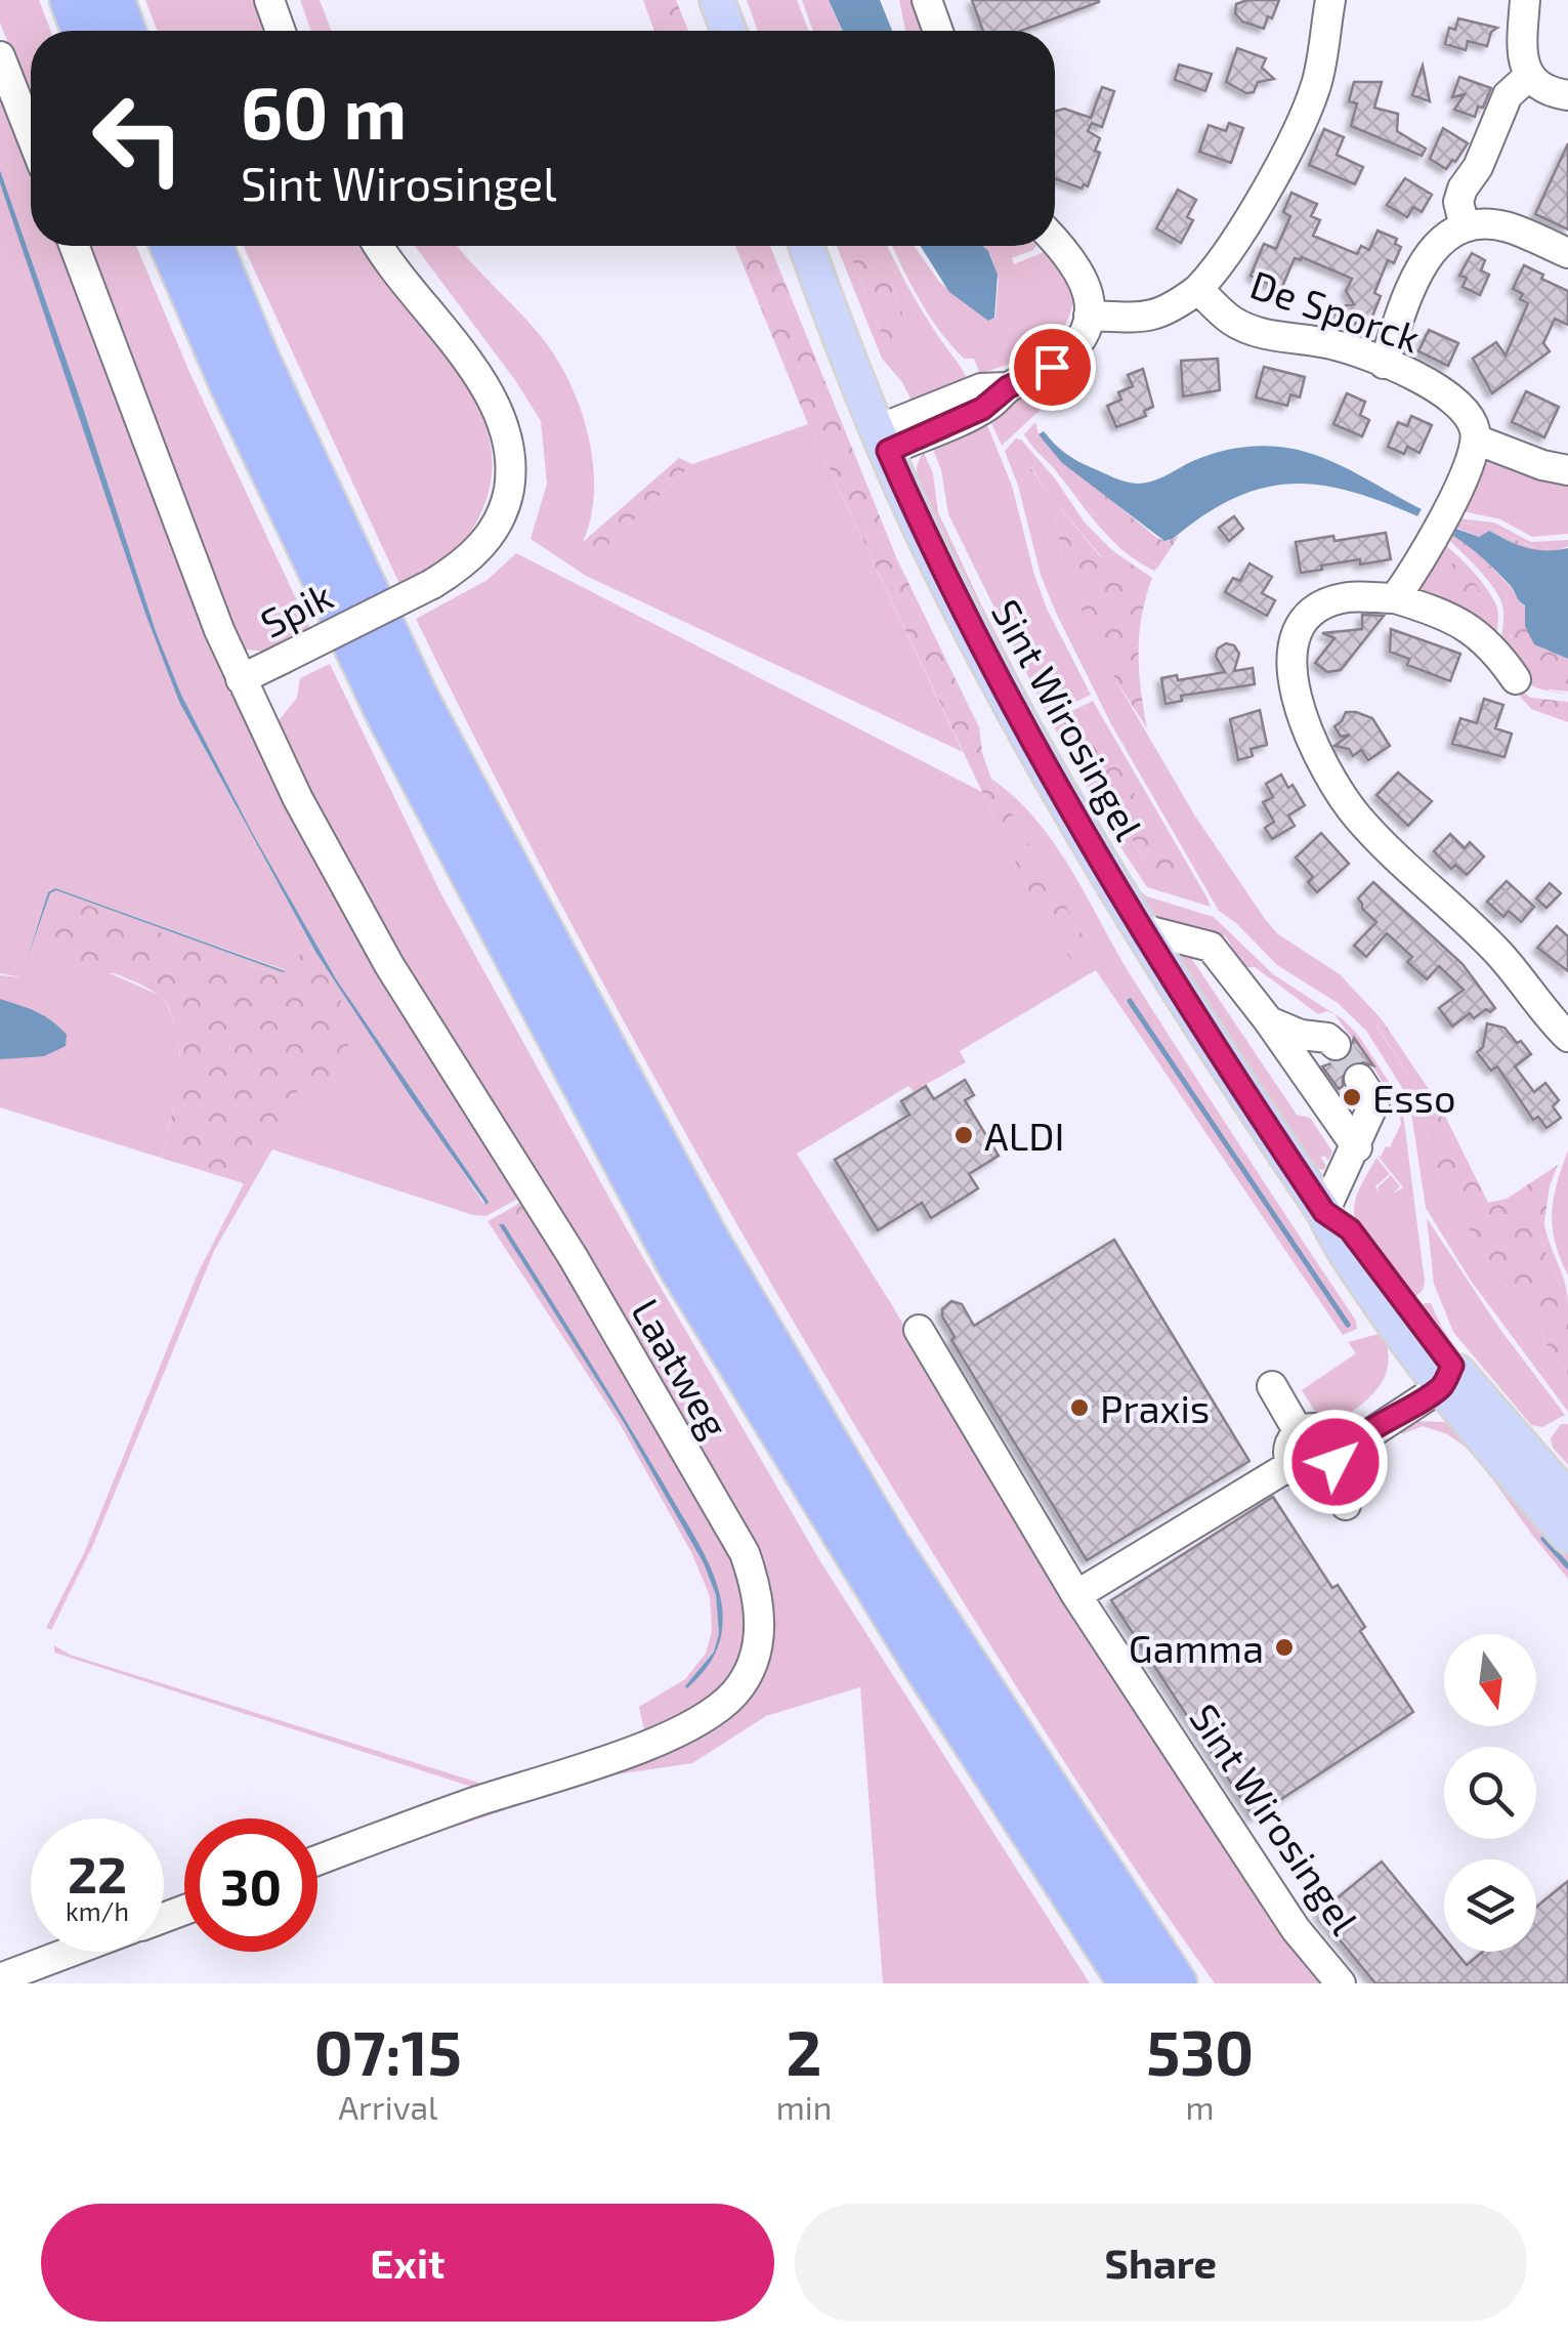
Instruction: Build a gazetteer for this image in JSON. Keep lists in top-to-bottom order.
{
  "streets": {
    "main road": ["Sint Wirosingel"],
    "street": ["De Sporck", "Spik", "Laatweg"]
  },
  "crossings": [
    ["Spik", "Laatweg"]
  ],
  "places": [
    "Esso",
    "ALDI",
    "Praxis",
    "Gamma"
  ],
  "north": "bottom",
  "page": {
    "turn": ["60 m", "Sint Wirosingel"],
    "speed": "22 km/h",
    "limit": "30",
    "eta": [
      "07:15",
      "Arrival",
      "2",
      "min",
      "530",
      "m"
    ],
    "buttons": ["Exit", "Share"]
  }
}
